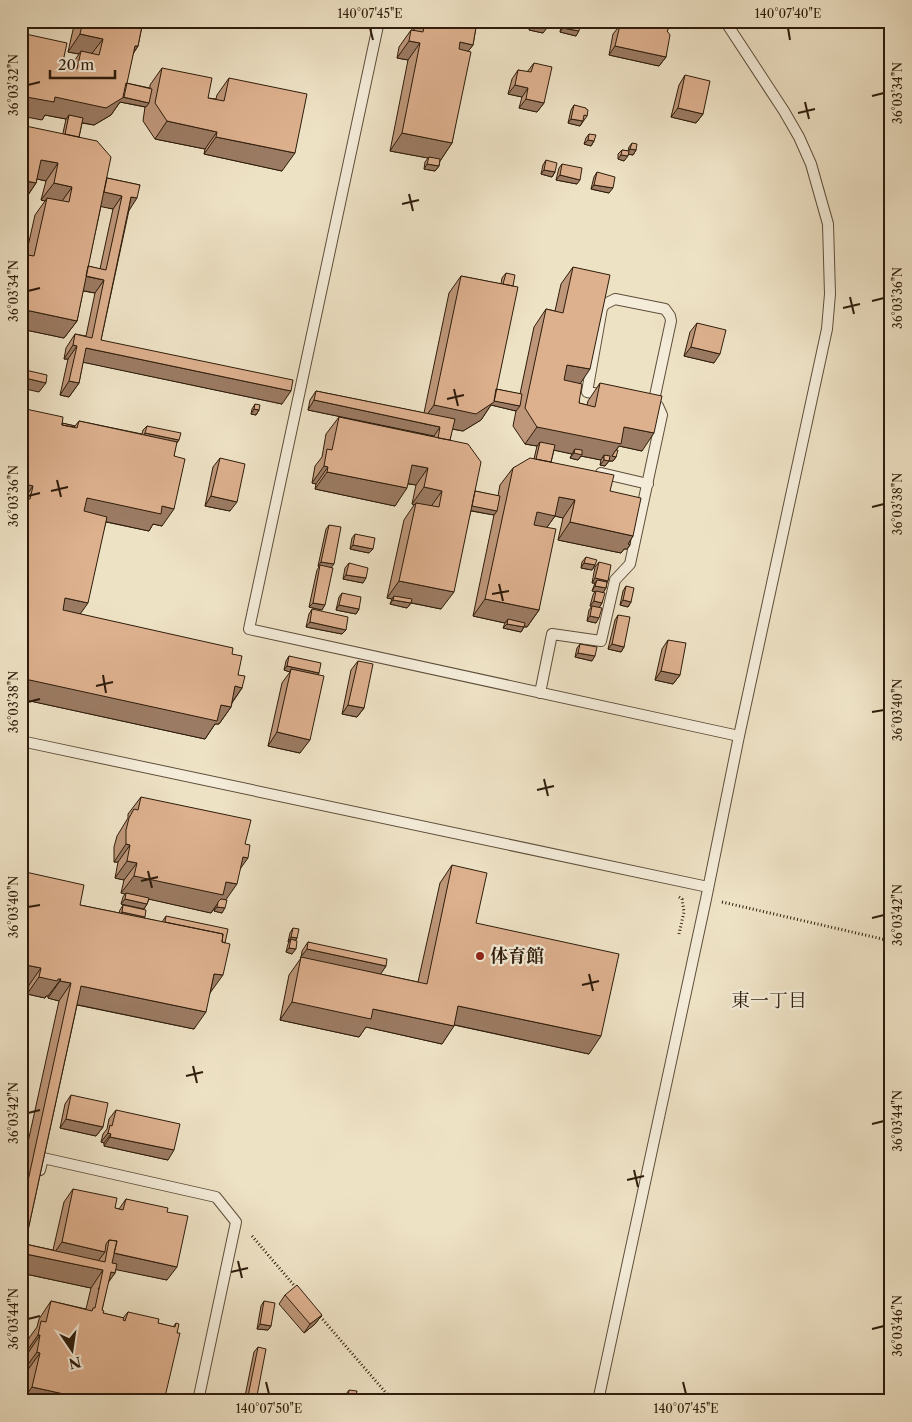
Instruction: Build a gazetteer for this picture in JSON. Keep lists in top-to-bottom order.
{
  "districts": ["東一丁目"],
  "places": ["体育館"],
  "scale_bar": "20 m",
  "north": "bottom",
  "coordinates": [
    "140°07'45\"E",
    "140°07'40\"E",
    "36°03'32\"N",
    "36°03'34\"N",
    "36°03'36\"N",
    "36°03'38\"N",
    "36°03'40\"N",
    "36°03'42\"N",
    "36°03'44\"N",
    "36°03'46\"N",
    "140°07'50\"E"
  ]
}
